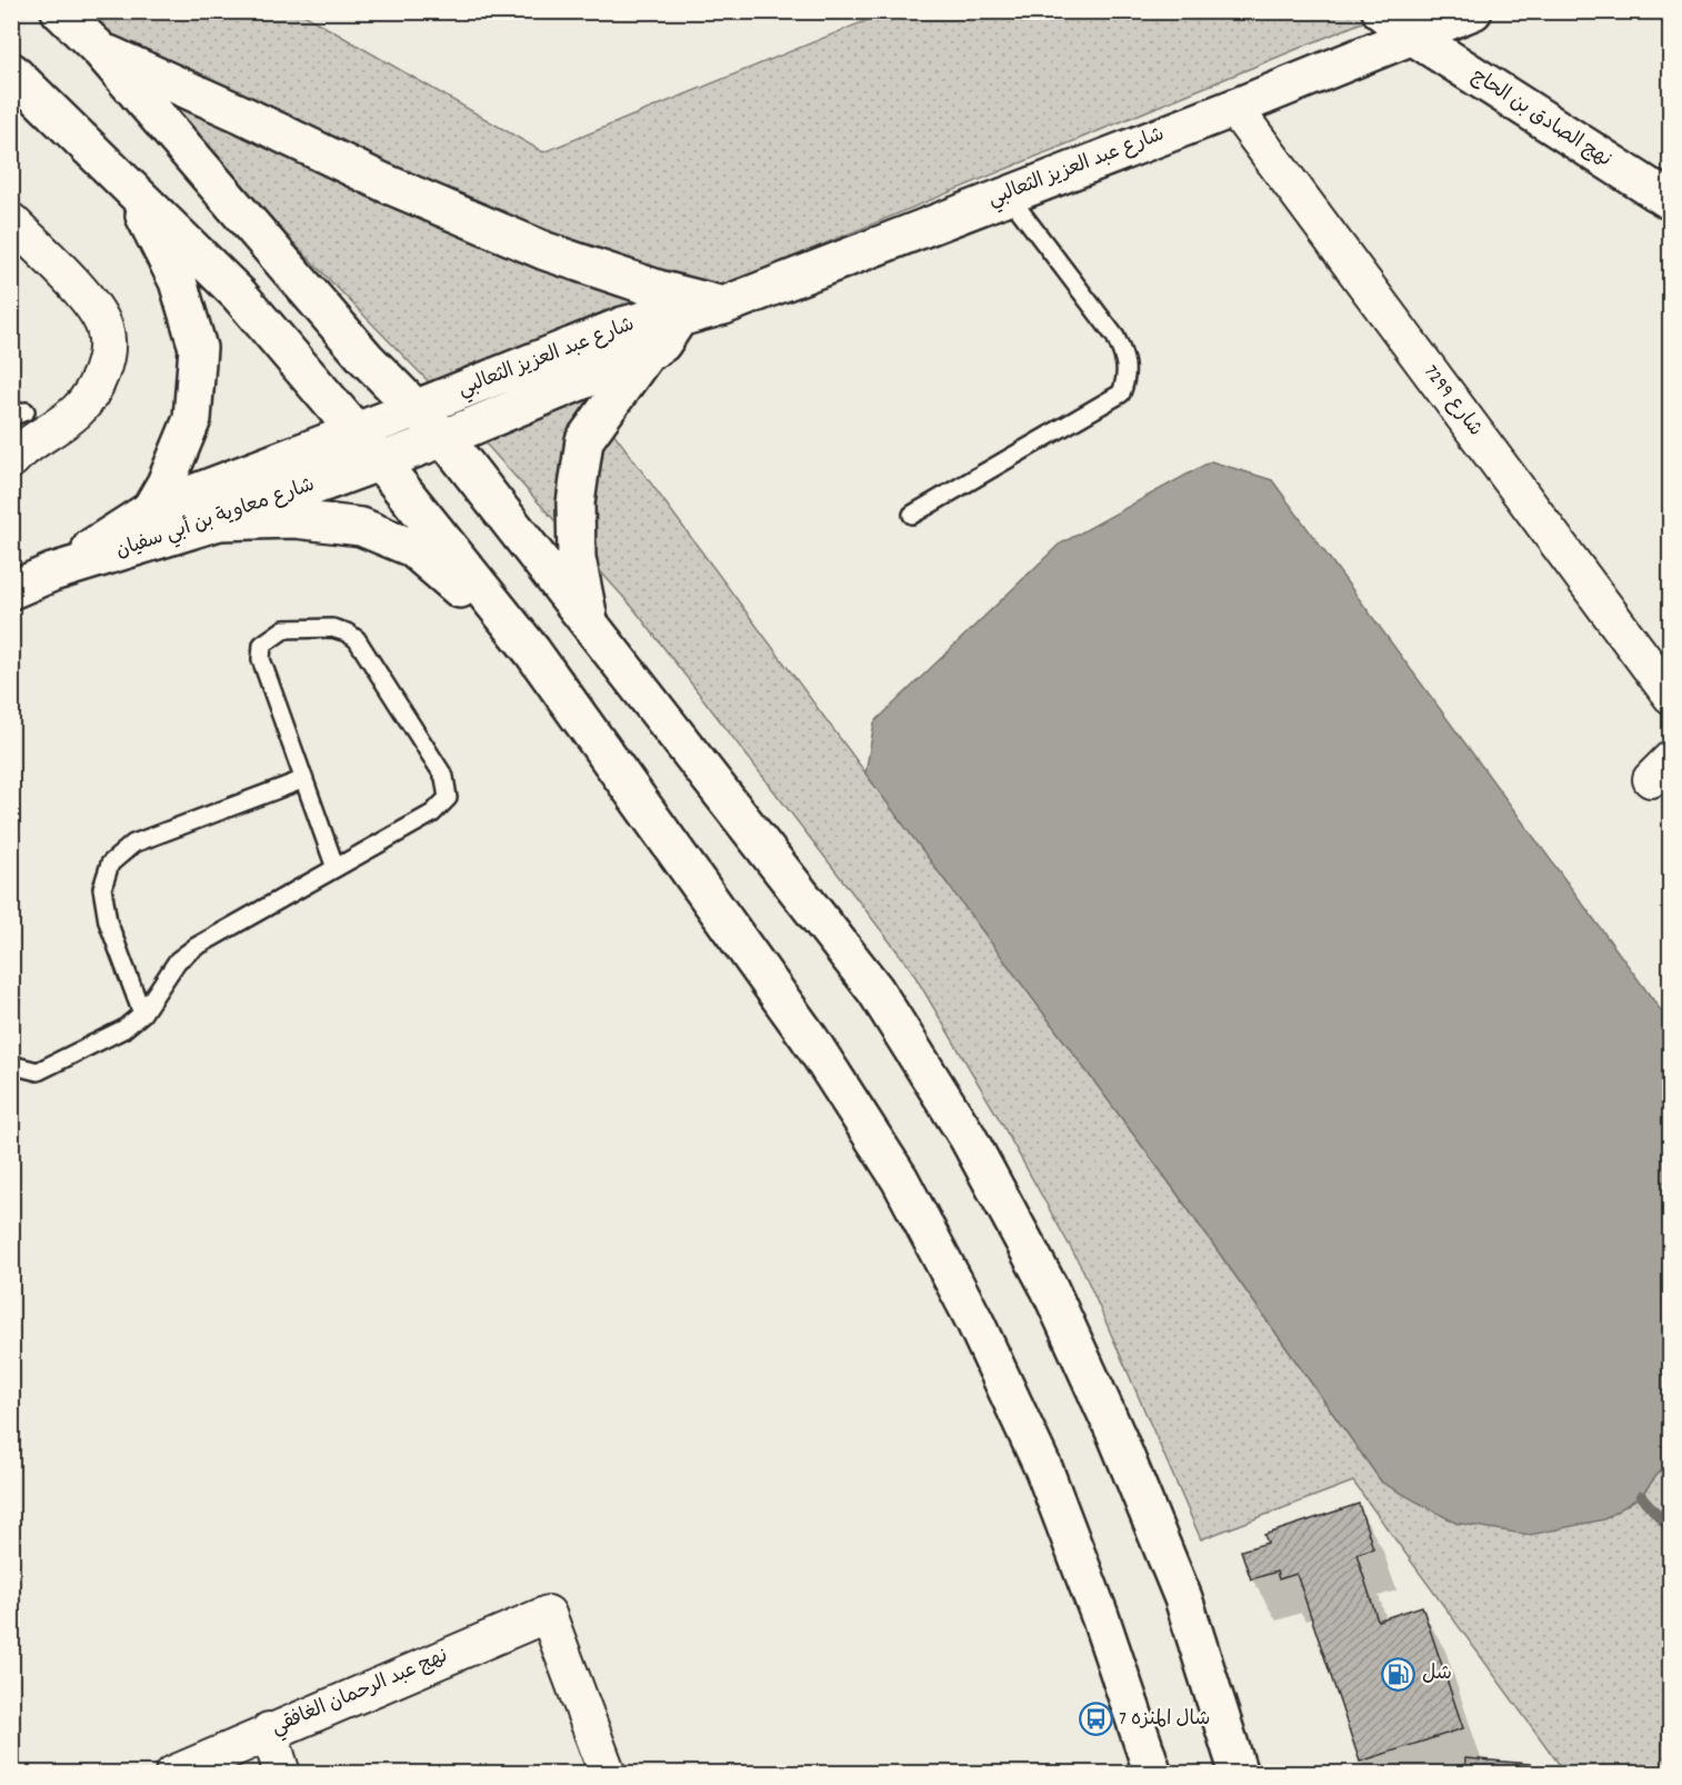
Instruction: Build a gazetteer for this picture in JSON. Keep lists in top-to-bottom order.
{
  "streets": {
    "main road": ["نهج الصادق بن الحاج", "شارع عبد العزيز الثعالبي", "شارع معاوية بن أبي سفيان"],
    "street": ["شارع 7299", "نهج عبد الرحمان الغافقي"]
  },
  "crossings": [
    ["نهج الصادق بن الحاج", "شارع عبد العزيز الثعالبي"],
    ["شارع عبد العزيز الثعالبي", "شارع 7299"],
    ["شارع عبد العزيز الثعالبي", "شارع معاوية بن أبي سفيان"]
  ],
  "places": {
    "fuel station": ["شل"],
    "bus stop": ["شال المنزه 7"]
  }
}
